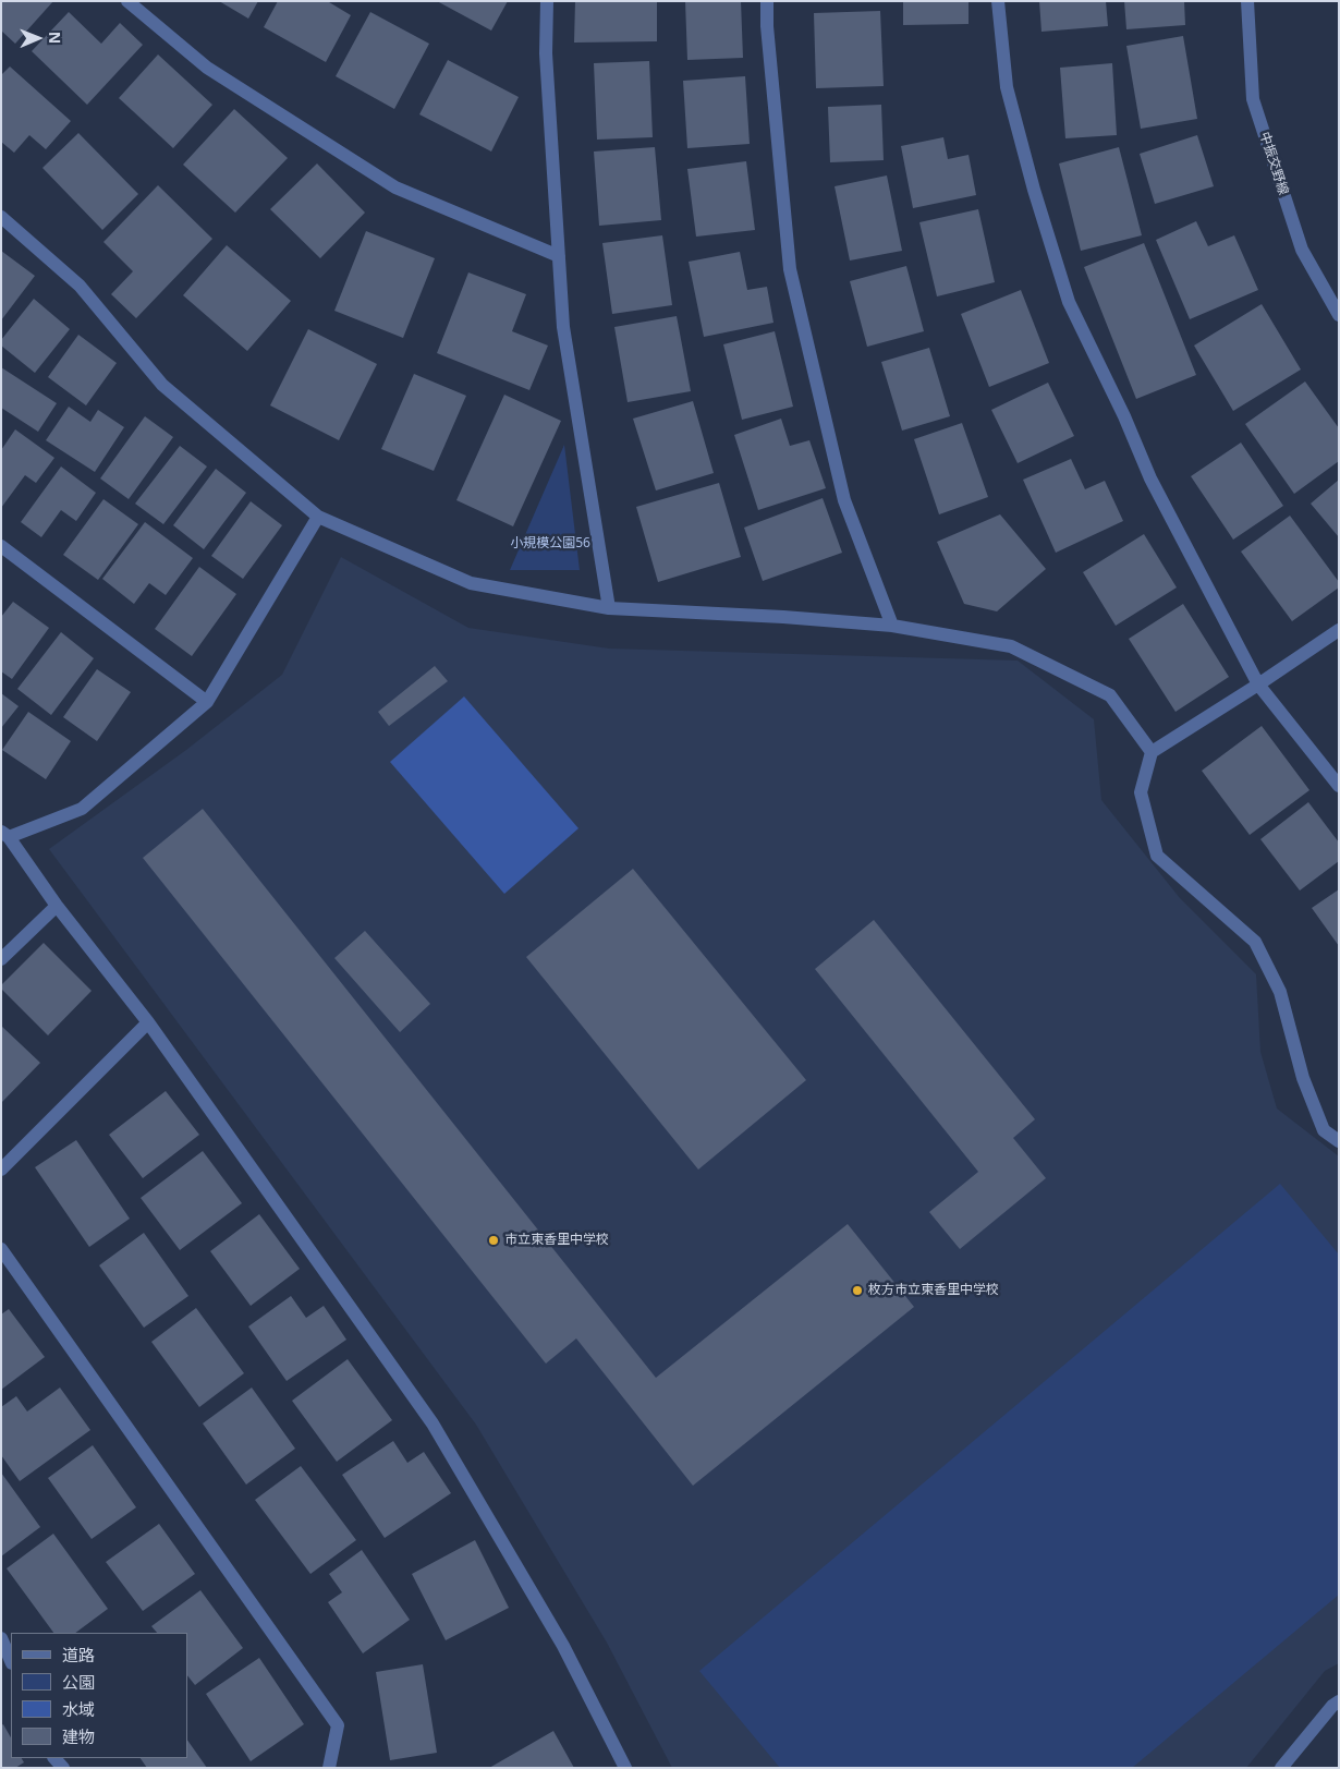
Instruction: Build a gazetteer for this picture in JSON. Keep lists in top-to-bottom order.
{
  "streets": {
    "street": ["中振交野線"]
  },
  "parks": ["小規模公園56"],
  "places": ["市立東香里中学校", "枚方市立東香里中学校"],
  "legend": [
    "道路",
    "公園",
    "水域",
    "建物"
  ],
  "north": "right"
}
